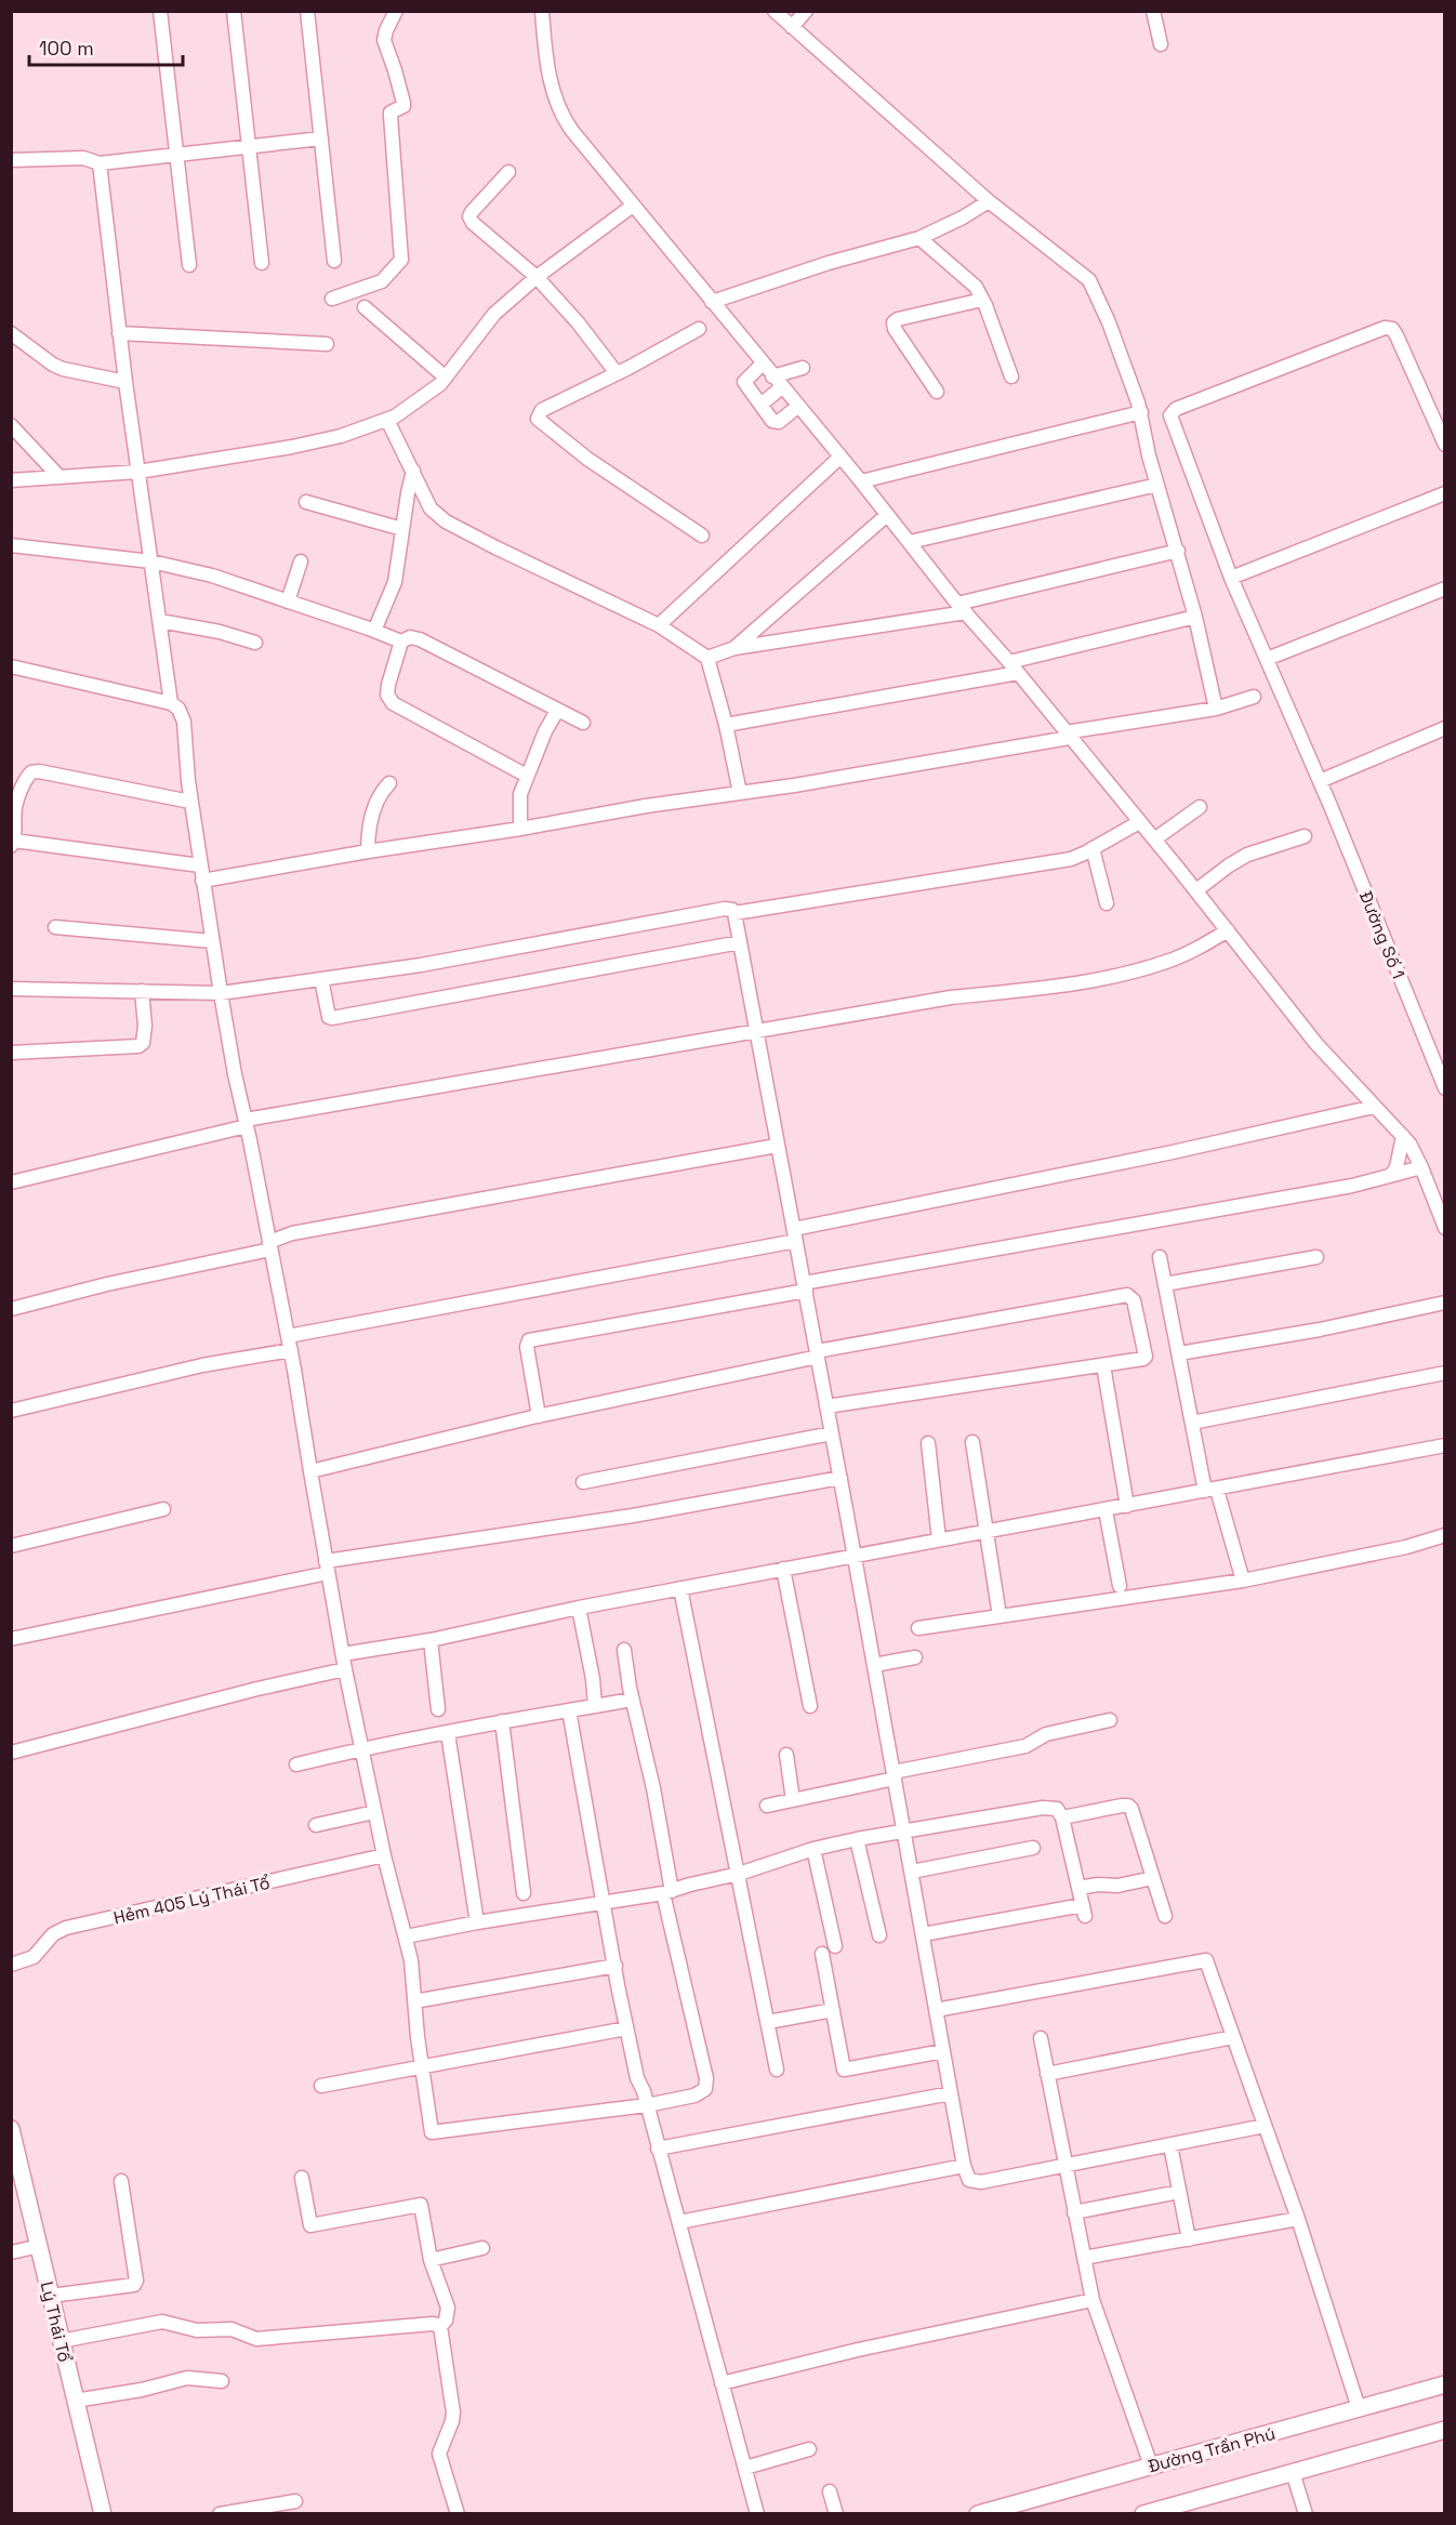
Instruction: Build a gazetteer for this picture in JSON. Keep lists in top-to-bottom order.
{
  "streets": {
    "main road": ["Lý Thái Tổ", "Đường Trần Phú"],
    "street": ["Đường Số 1", "Hẻm 405 Lý Thái Tổ"]
  },
  "scale_bar": "100 m"
}
